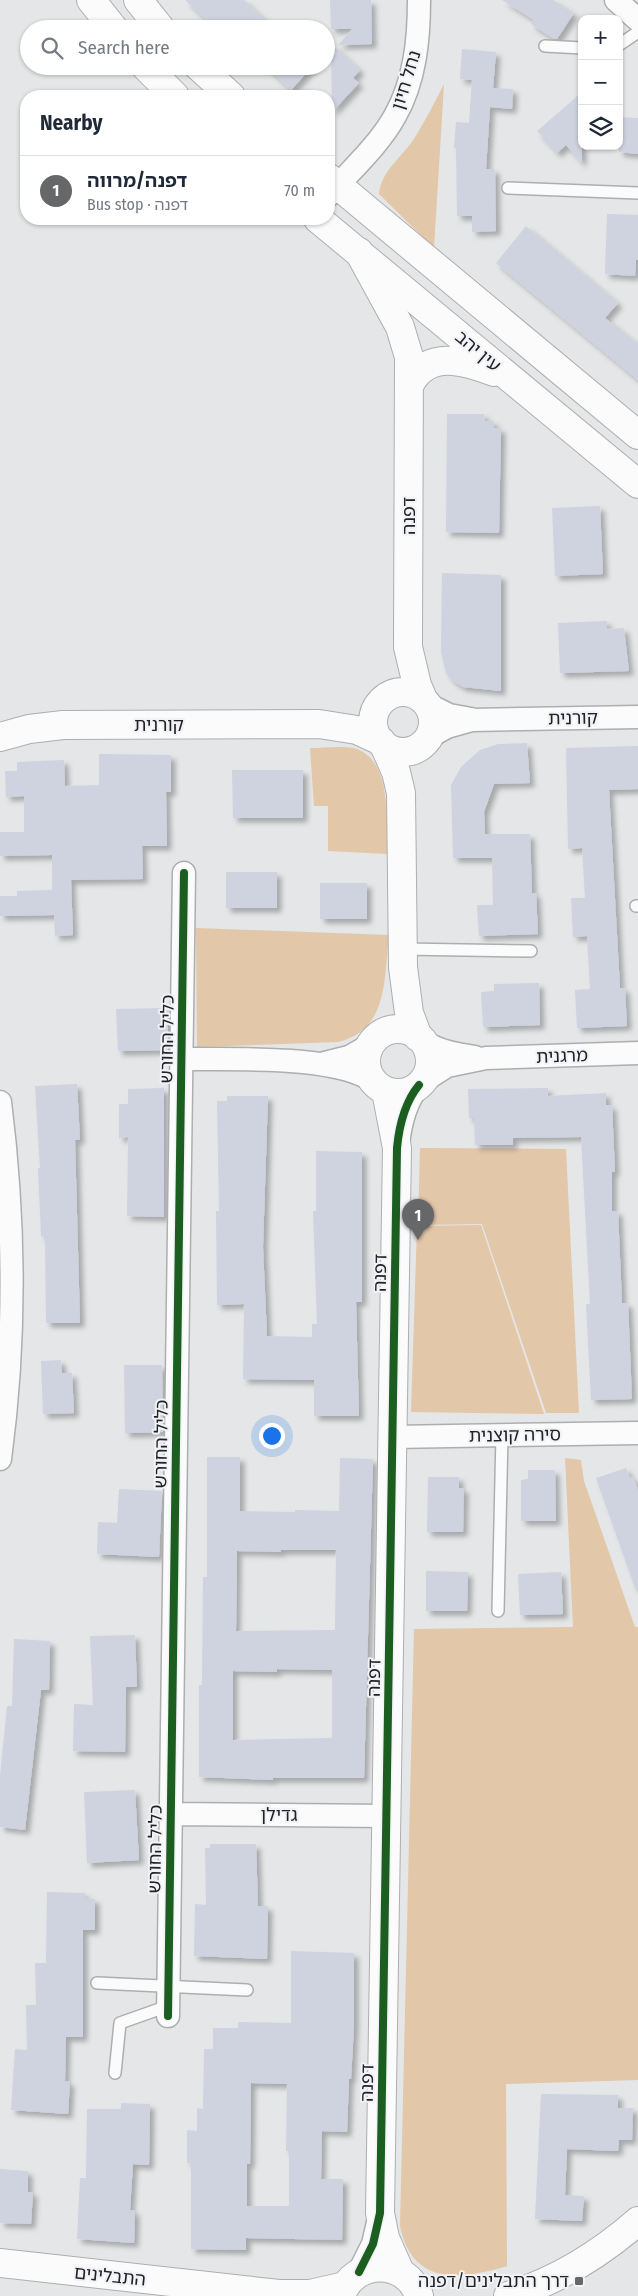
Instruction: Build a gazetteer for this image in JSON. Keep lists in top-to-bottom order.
{
  "streets": {
    "street": [
      "נחל חיון",
      "עין יהב",
      "דפנה",
      "קורנית",
      "כליל החורש",
      "מרגנית",
      "סירה קוצנית",
      "גדילן",
      "התבלינים"
    ]
  },
  "crossings": [
    ["עין יהב", "דפנה"],
    ["דפנה", "קורנית"],
    ["דפנה", "מרגנית"],
    ["דפנה", "סירה קוצנית"],
    ["דפנה", "גדילן"],
    ["דפנה", "התבלינים"],
    ["כליל החורש", "גדילן"]
  ],
  "places": {
    "transit": ["דרך התבלינים/דפנה"]
  },
  "page": {
    "map_buttons": ["+", "−"],
    "search": "Search here",
    "heading": "Nearby",
    "list": [
      {
        "mark": "1",
        "name": "דפנה/מרווה",
        "note": "Bus stop · דפנה",
        "value": "70 m"
      }
    ],
    "pins": "1"
  }
}
